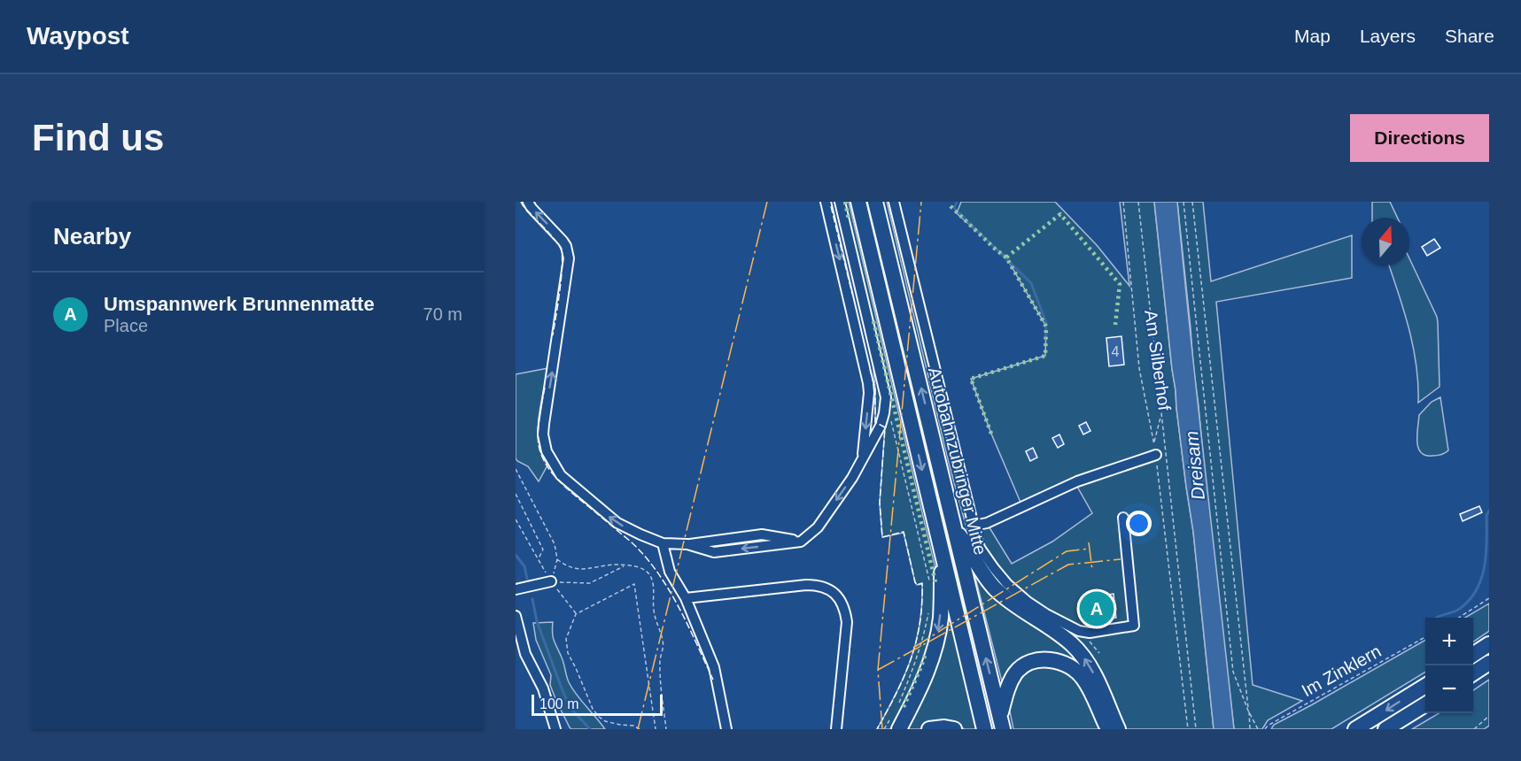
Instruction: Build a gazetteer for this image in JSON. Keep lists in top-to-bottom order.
{
  "streets": {
    "highway": ["Autobahnzubringer Mitte"],
    "path": ["Am Silberhof", "Im Zinklern"]
  },
  "water": ["Dreisam"],
  "house_numbers": ["4"],
  "scale_bar": "100 m",
  "north": "top",
  "page": {
    "header": "Waypost",
    "nav": ["Map", "Layers", "Share"],
    "buttons": "Directions",
    "title": "Find us",
    "heading": "Nearby",
    "list": [
      {
        "mark": "A",
        "name": "Umspannwerk Brunnenmatte",
        "note": "Place",
        "value": "70 m"
      }
    ],
    "pins": "A",
    "map_buttons": ["+", "−"],
    "scale": "100 m"
  }
}
